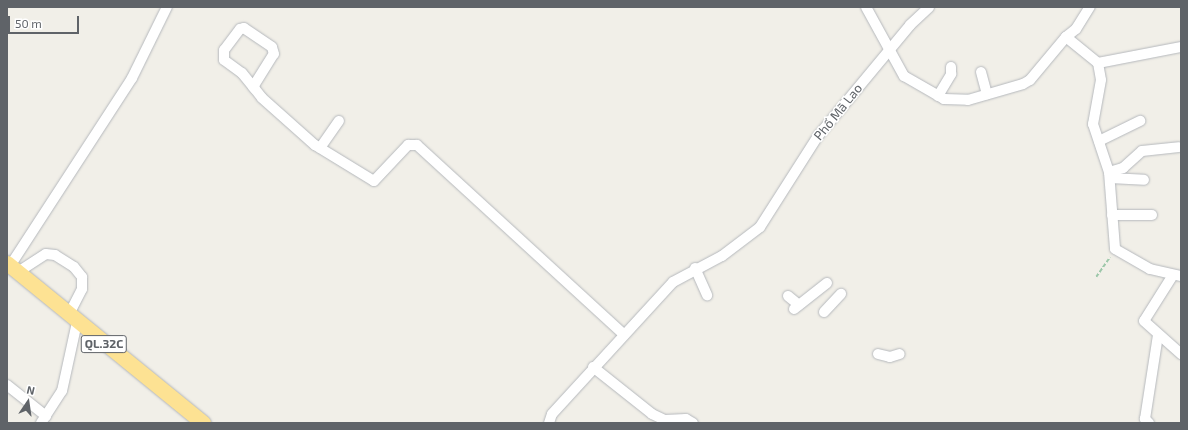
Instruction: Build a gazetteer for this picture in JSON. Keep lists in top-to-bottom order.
{
  "streets": {
    "highway": ["QL.32C"],
    "street": ["Phố Mã Lao"]
  },
  "scale_bar": "50 m",
  "north": "top"
}
